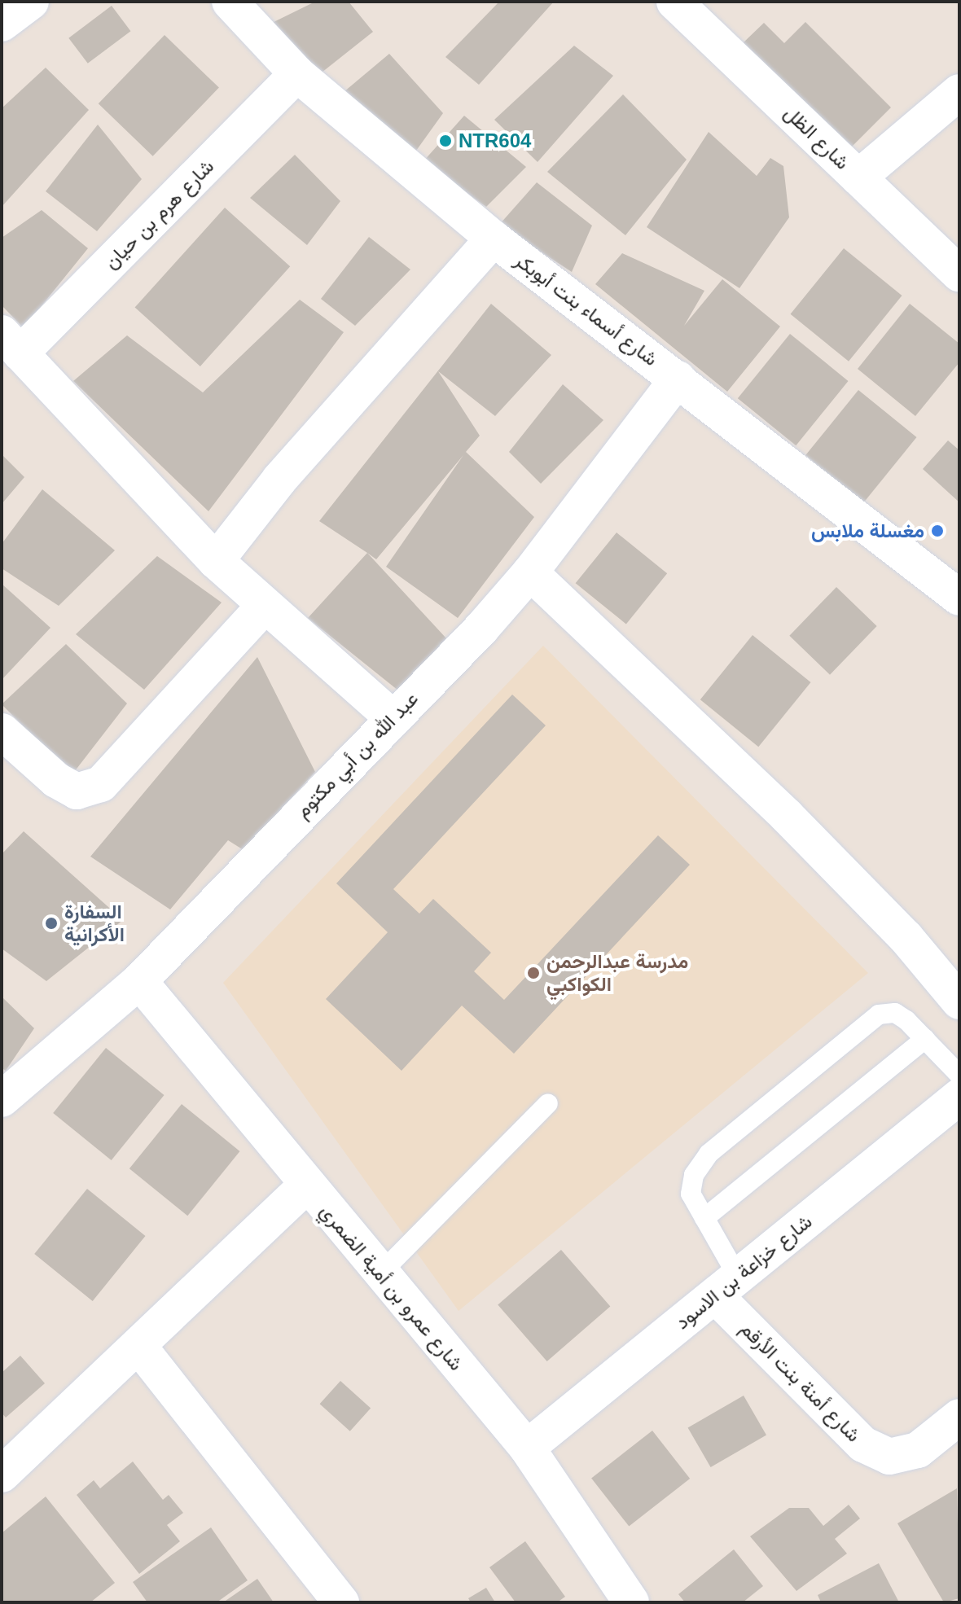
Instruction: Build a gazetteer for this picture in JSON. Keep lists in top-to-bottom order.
{
  "streets": {
    "street": [
      "شارع الظل",
      "شارع هرم بن حيان",
      "شارع أسماء بنت أبوبكر",
      "عبد الله بن أبي مكتوم",
      "شارع خزاعة بن الاسود",
      "شارع عمرو بن أمية الضمري",
      "شارع أمنة بنت الأرقم"
    ]
  },
  "crossings": [
    ["شارع هرم بن حيان", "شارع أسماء بنت أبوبكر"],
    ["شارع أسماء بنت أبوبكر", "عبد الله بن أبي مكتوم"],
    ["عبد الله بن أبي مكتوم", "شارع عمرو بن أمية الضمري"],
    ["شارع خزاعة بن الاسود", "شارع عمرو بن أمية الضمري"],
    ["شارع خزاعة بن الاسود", "شارع أمنة بنت الأرقم"]
  ],
  "places": [
    "NTR604",
    "مغسلة ملابس",
    "السفارة الأكرانية",
    "مدرسة عبدالرحمن الكواكبي"
  ]
}
